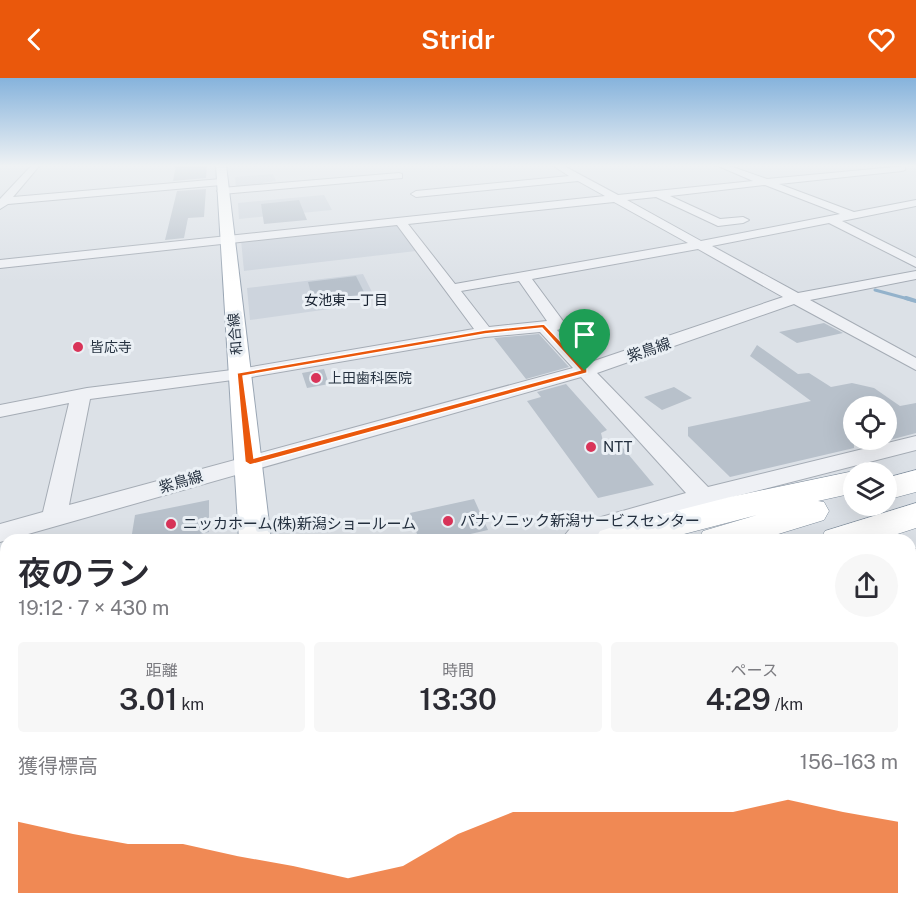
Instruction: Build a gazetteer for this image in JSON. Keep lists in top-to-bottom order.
{
  "streets": {
    "main road": ["和合線"],
    "street": ["紫鳥線"]
  },
  "crossings": [
    ["和合線", "紫鳥線"]
  ],
  "districts": ["女池東一丁目"],
  "places": [
    "皆応寺",
    "上田歯科医院",
    "NTT",
    "パナソニック新潟サービスセンター",
    "ニッカホーム(株)新潟ショールーム"
  ],
  "page": {
    "header": "Stridr",
    "heading": ["夜のラン", "19:12 · 7 × 430 m"],
    "stats": [
      ["距離", "3.01 km"],
      ["時間", "13:30"],
      ["ペース", "4:29 /km"]
    ],
    "chart": ["獲得標高", "156–163 m"]
  }
}
